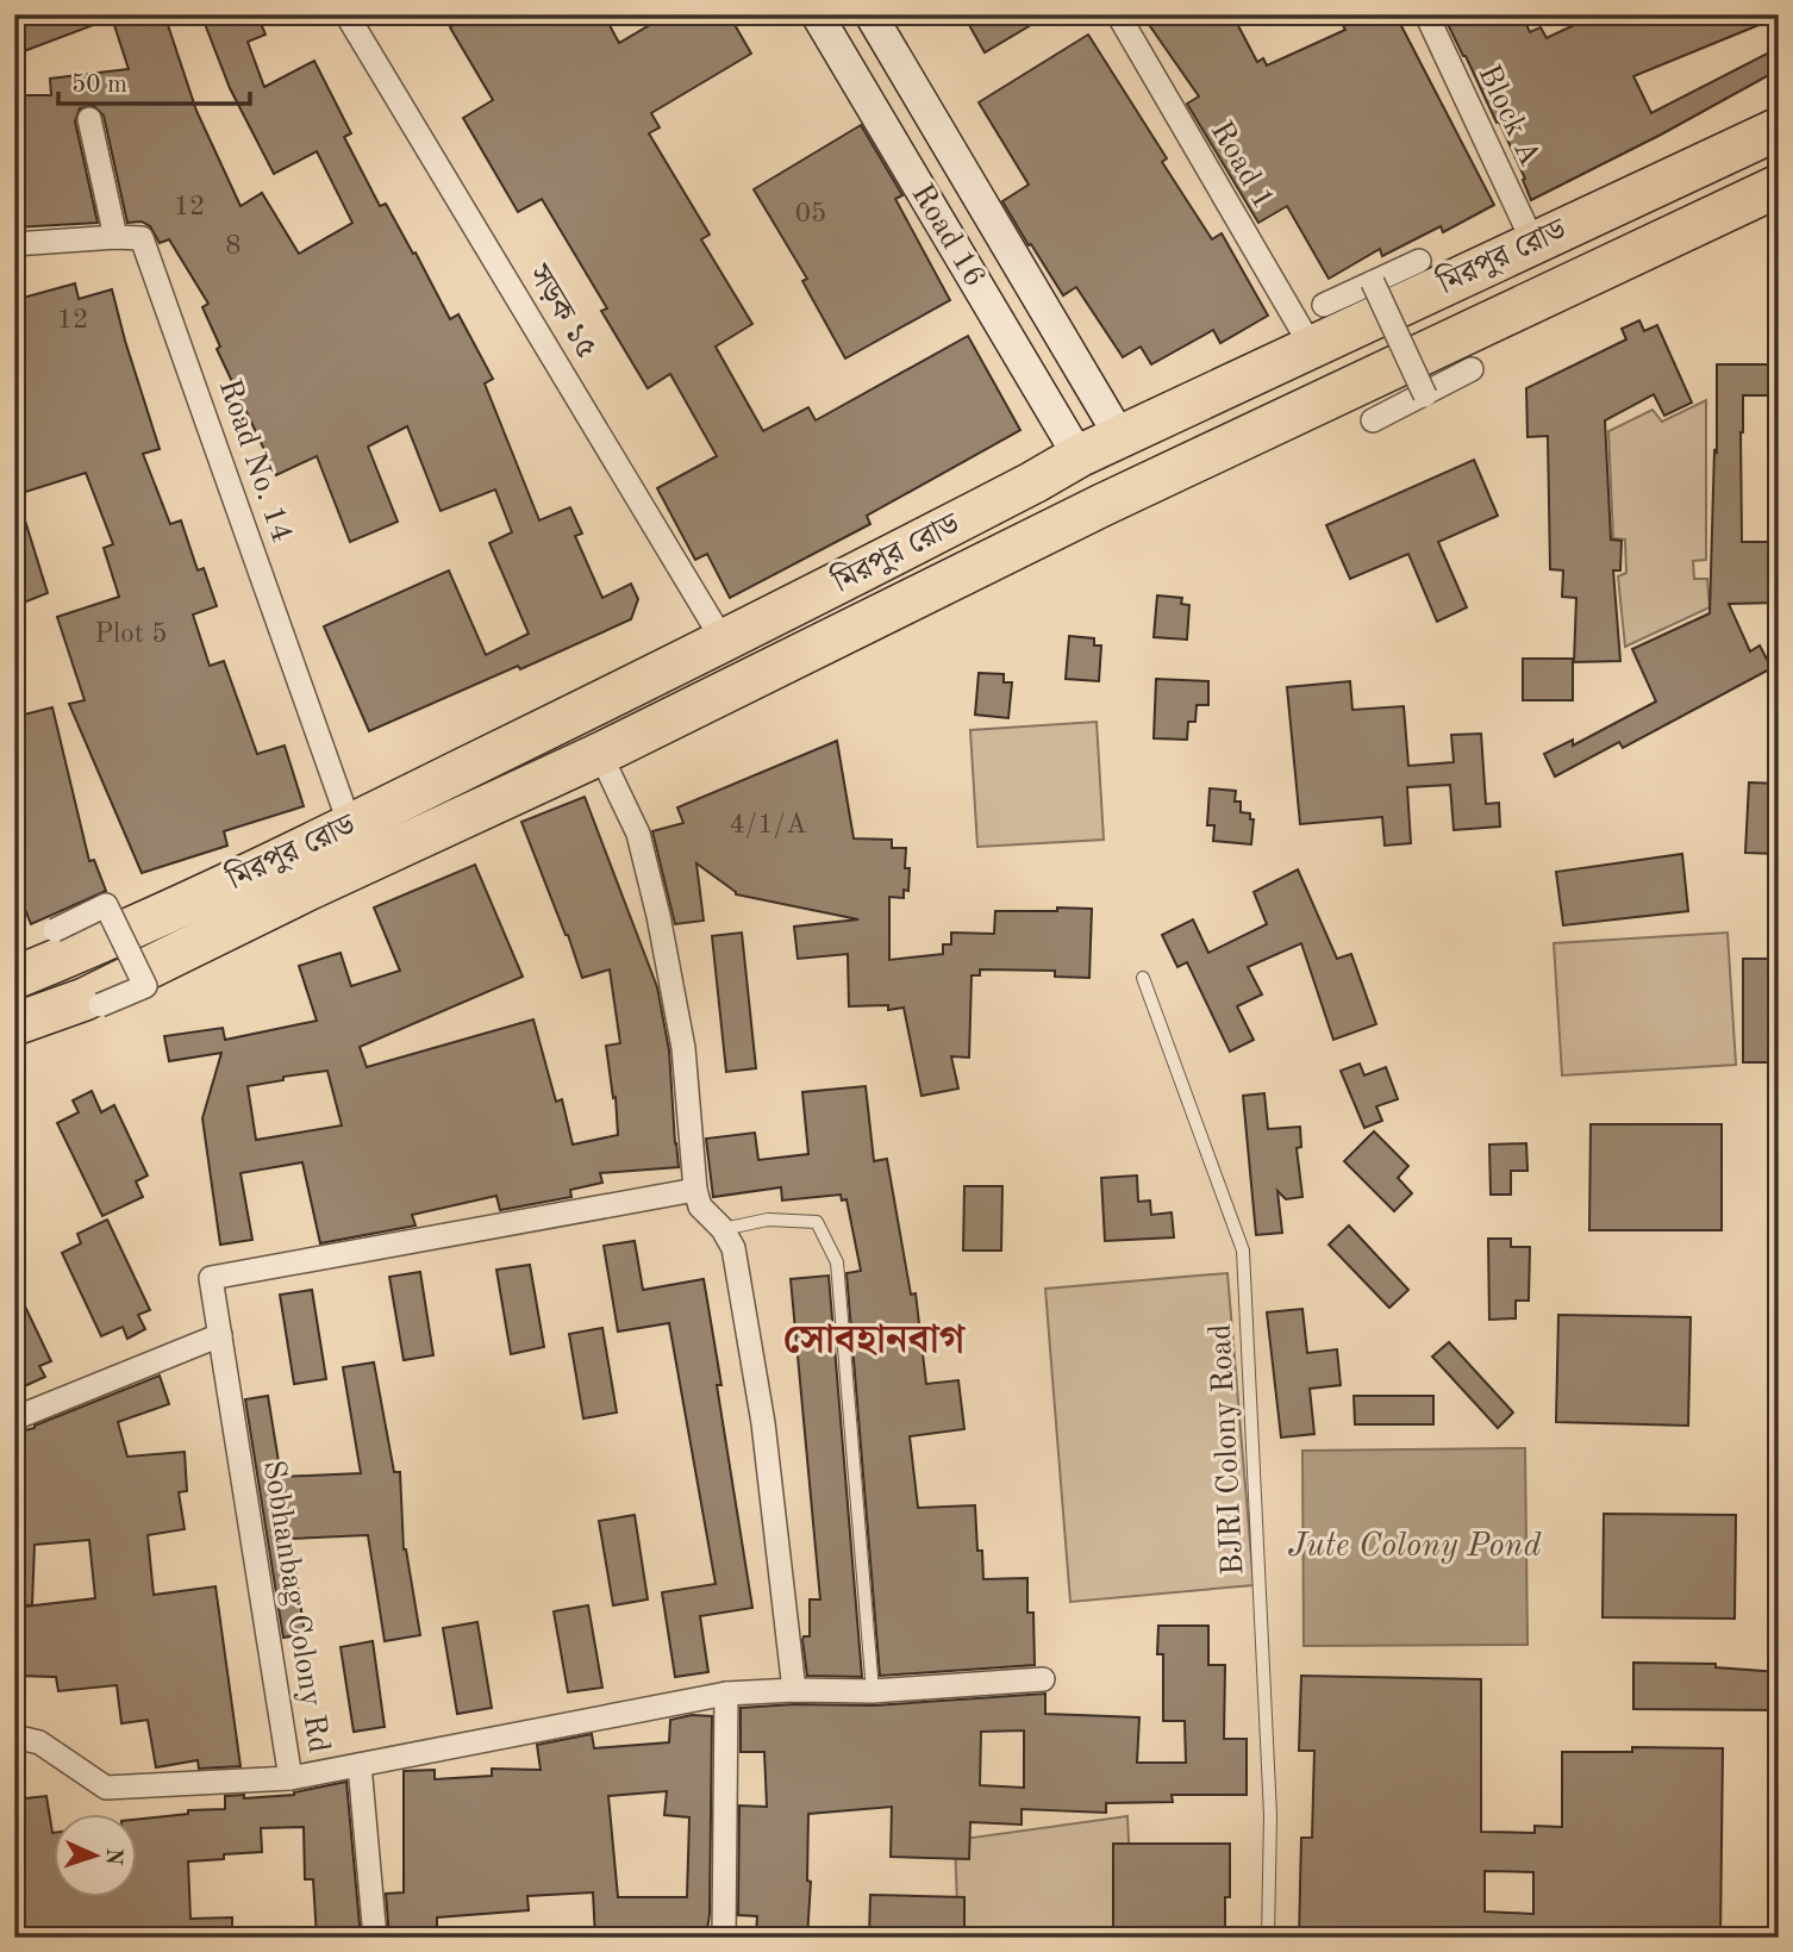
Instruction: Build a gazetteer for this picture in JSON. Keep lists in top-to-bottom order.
{
  "streets": {
    "highway": ["মিরপুর রোড"],
    "main road": ["Road 16"],
    "street": [
      "Block A",
      "Road 1",
      "সড়ক ১৫",
      "Road No. 14",
      "Sobhanbag Colony Rd"
    ],
    "lane": ["BJRI Colony Road"]
  },
  "crossings": [
    ["Block A", "মিরপুর রোড"],
    ["Road 1", "মিরপুর রোড"],
    ["Road 16", "মিরপুর রোড"],
    ["মিরপুর রোড", "সড়ক ১৫"],
    ["মিরপুর রোড", "Road No. 14"]
  ],
  "districts": ["সোবহানবাগ"],
  "water": ["Jute Colony Pond"],
  "house_numbers": [
    "12",
    "05",
    "8",
    "12",
    "Plot 5",
    "4/1/A"
  ],
  "scale_bar": "50 m",
  "north": "right"
}
